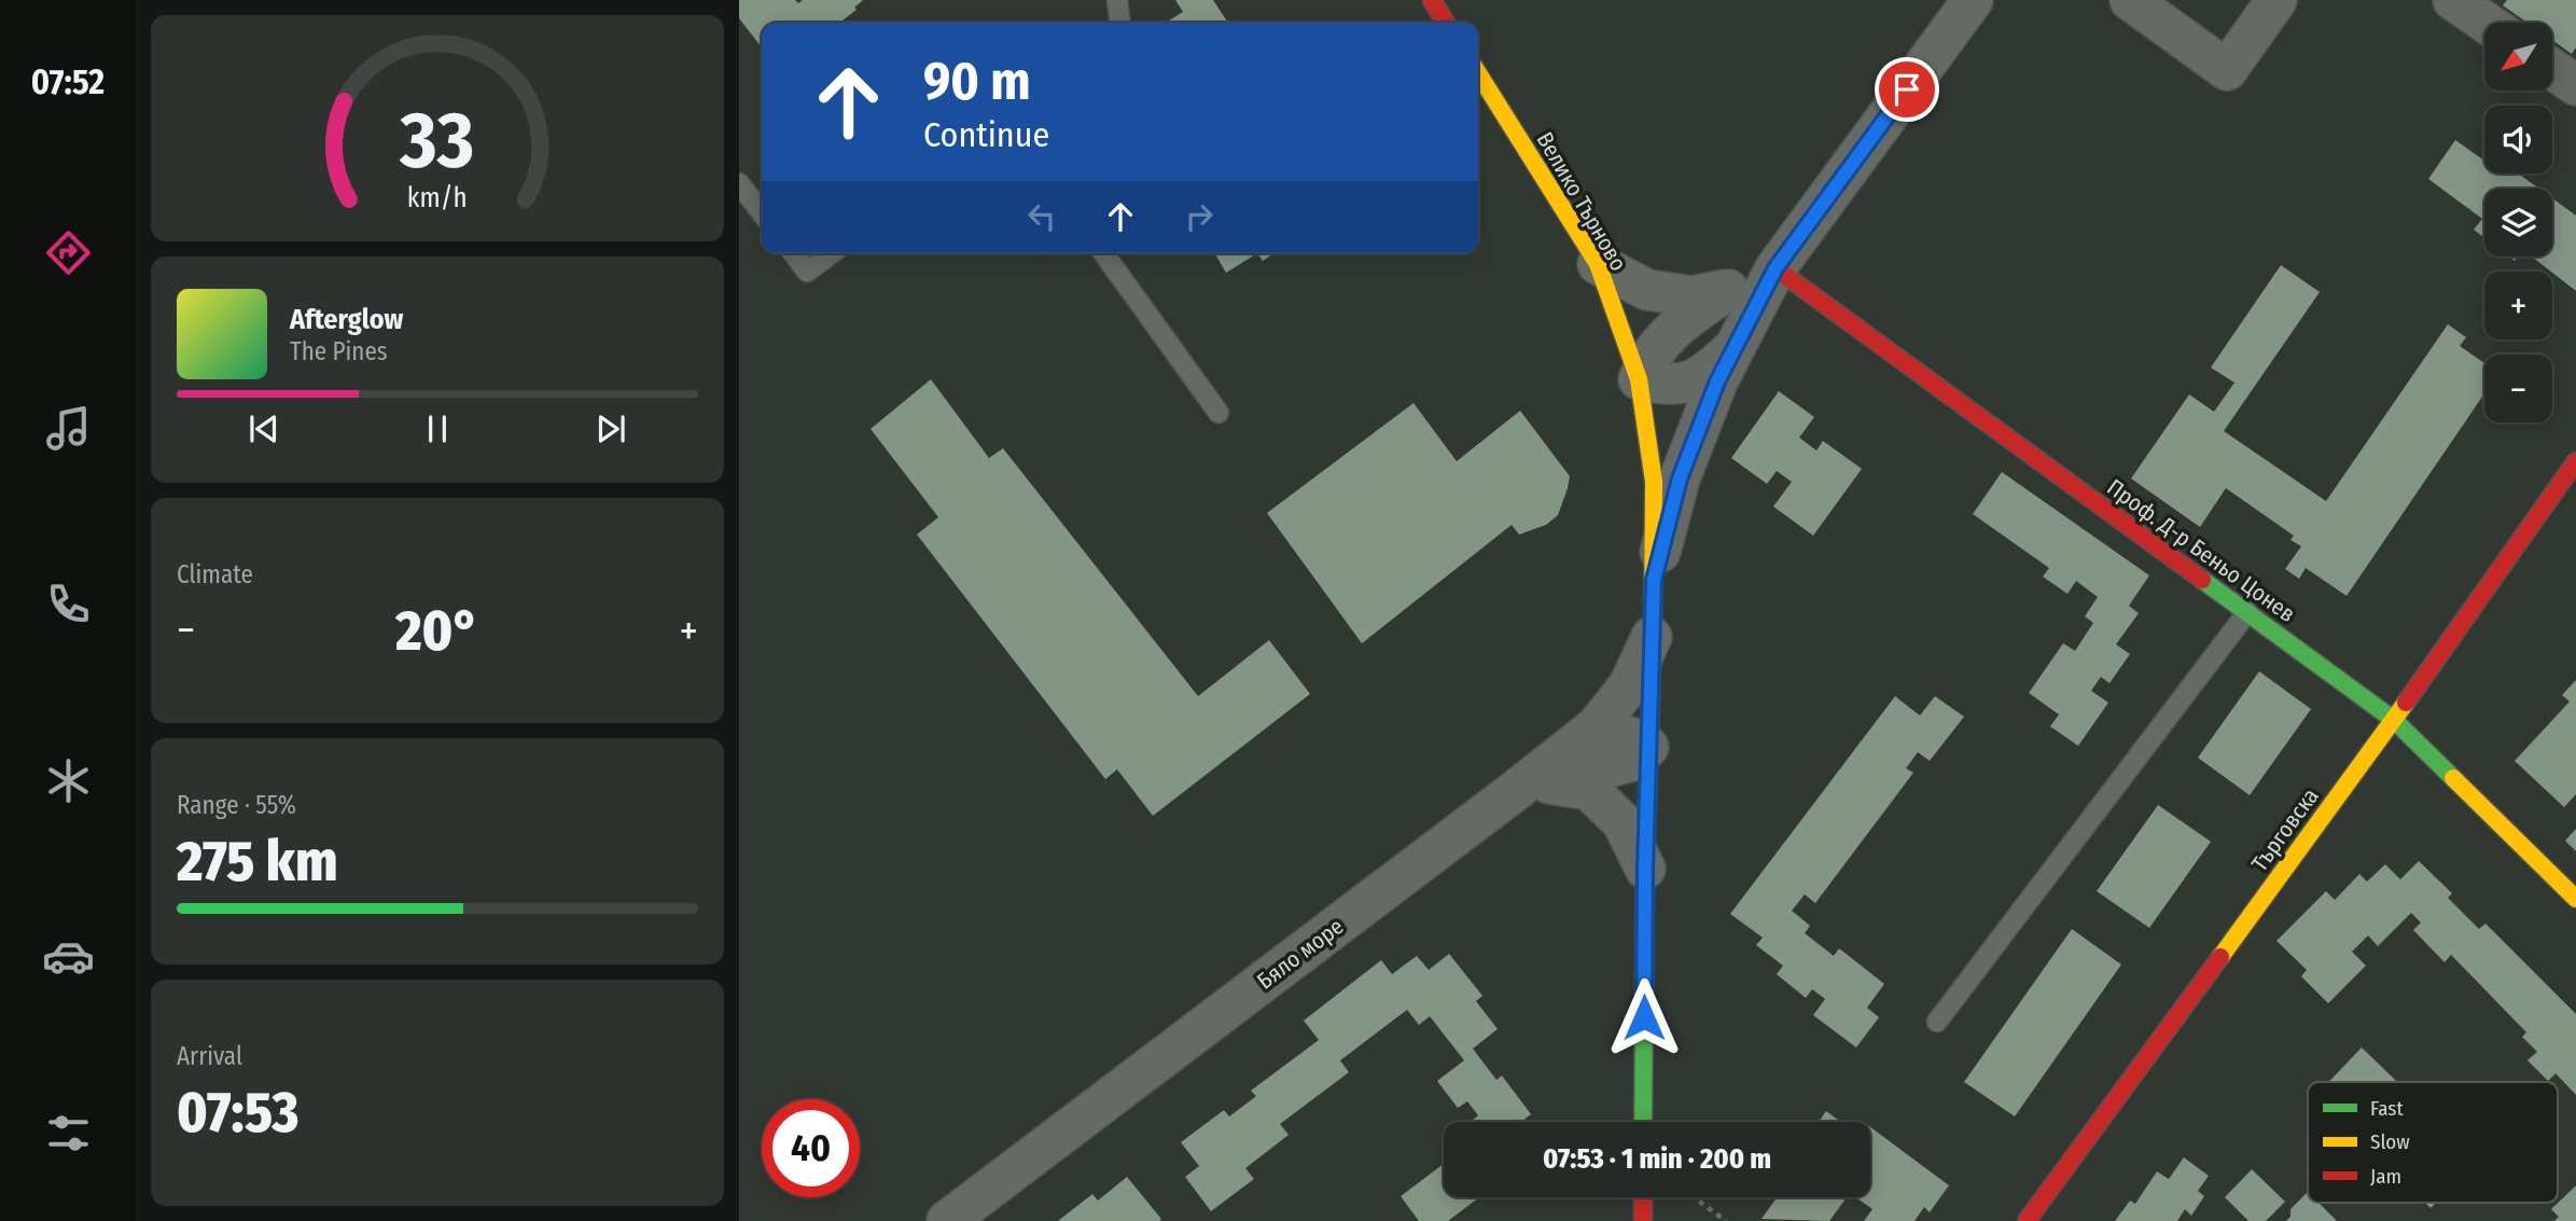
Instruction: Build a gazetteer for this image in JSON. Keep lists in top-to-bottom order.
{
  "streets": {
    "street": [
      "Велико Търново",
      "Проф. Д-р Беньо Цонев",
      "Търговска",
      "Бяло море"
    ]
  },
  "crossings": [
    ["Велико Търново", "Бяло море"],
    ["Проф. Д-р Беньо Цонев", "Търговска"]
  ],
  "legend": ["Fast", "Slow", "Jam"],
  "north": "bottom left",
  "page": {
    "tabs": "07:52",
    "map_buttons": ["+", "−"],
    "turn": ["90 m", "Continue"],
    "song": ["Afterglow", "The Pines"],
    "tile": [
      "Climate",
      ["Range · 55%", "275 km"],
      ["Arrival", "07:53"]
    ],
    "heat": ["−", "20°", "+"],
    "limit": "40",
    "trip": "07:53 · 1 min · 200 m",
    "gauge": ["33", "km/h"]
  }
}
